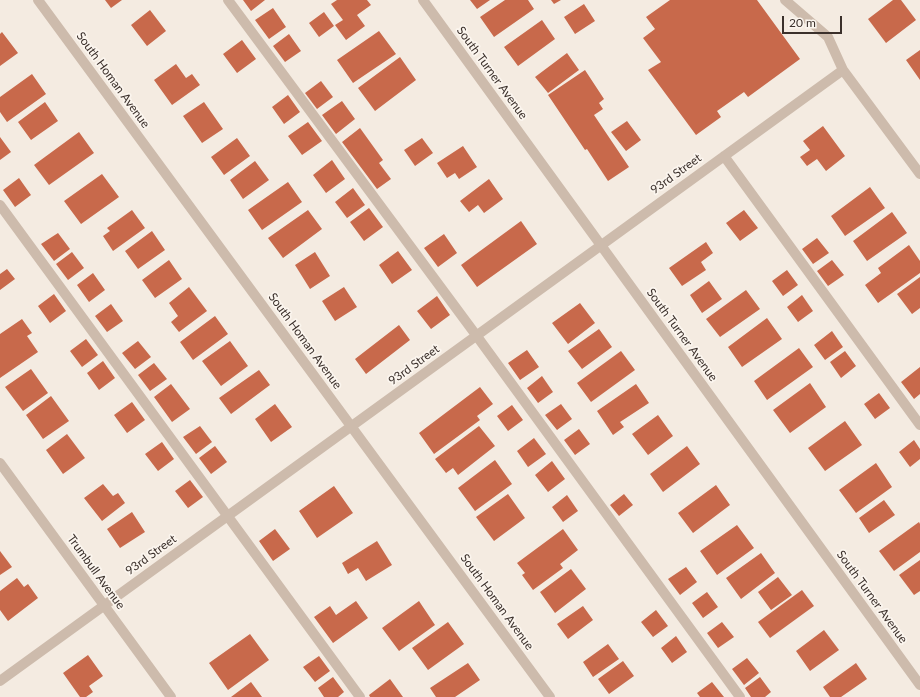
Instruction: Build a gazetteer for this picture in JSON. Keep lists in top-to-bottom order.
{
  "streets": {
    "street": [
      "South Turner Avenue",
      "South Homan Avenue",
      "93rd Street",
      "Trumbull Avenue"
    ]
  },
  "crossings": [
    ["South Turner Avenue", "93rd Street"],
    ["South Homan Avenue", "93rd Street"],
    ["93rd Street", "Trumbull Avenue"]
  ],
  "scale_bar": "20 m"
}
